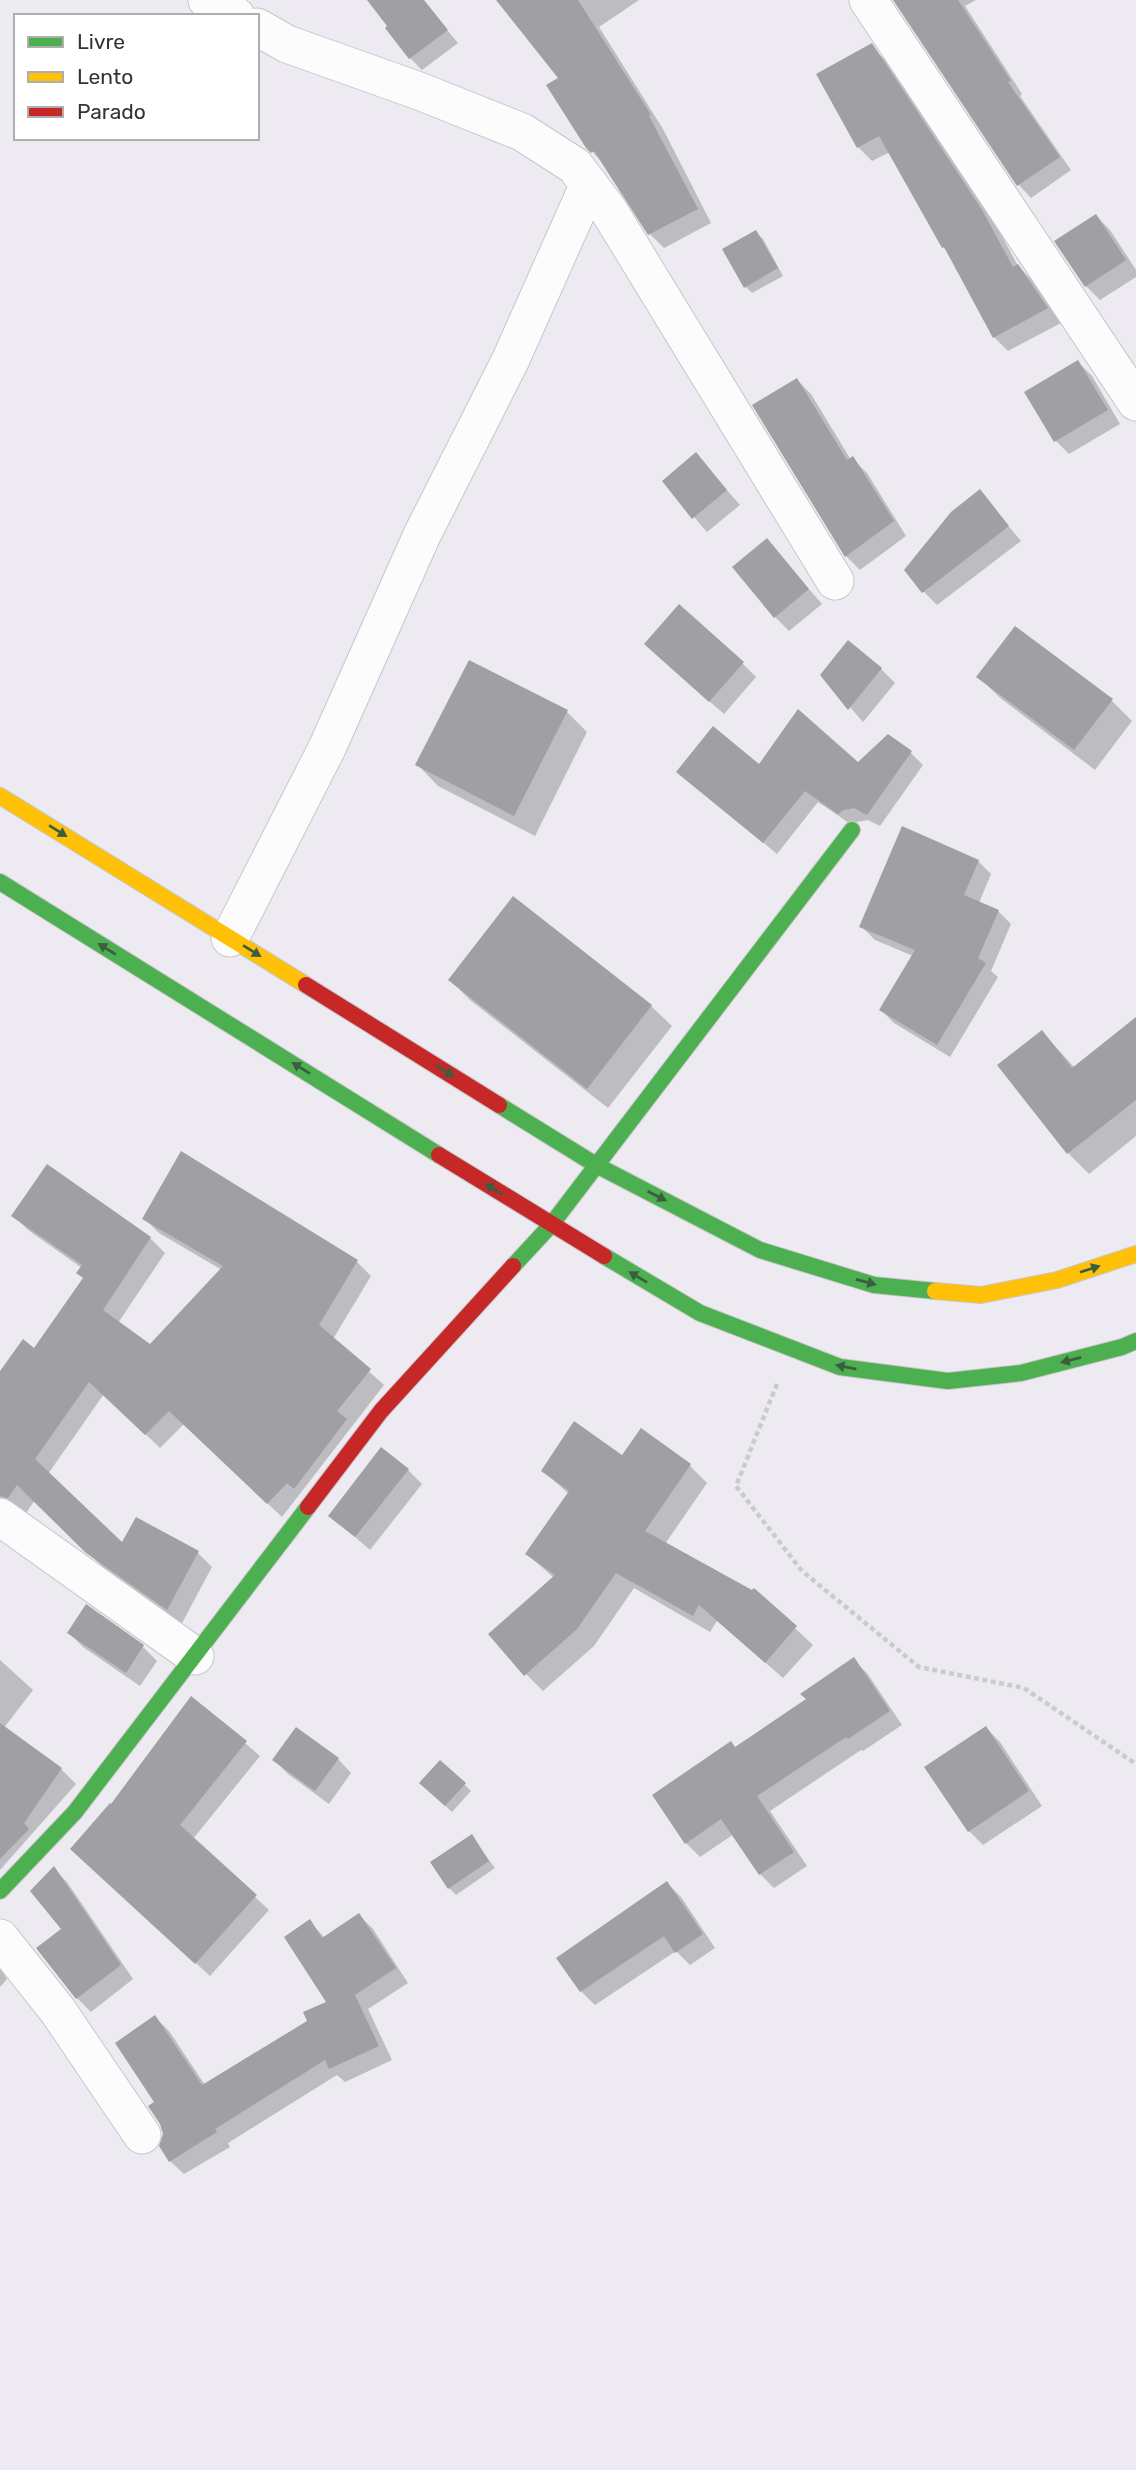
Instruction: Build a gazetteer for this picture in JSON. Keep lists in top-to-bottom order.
{
  "legend": ["Livre", "Lento", "Parado"]
}
